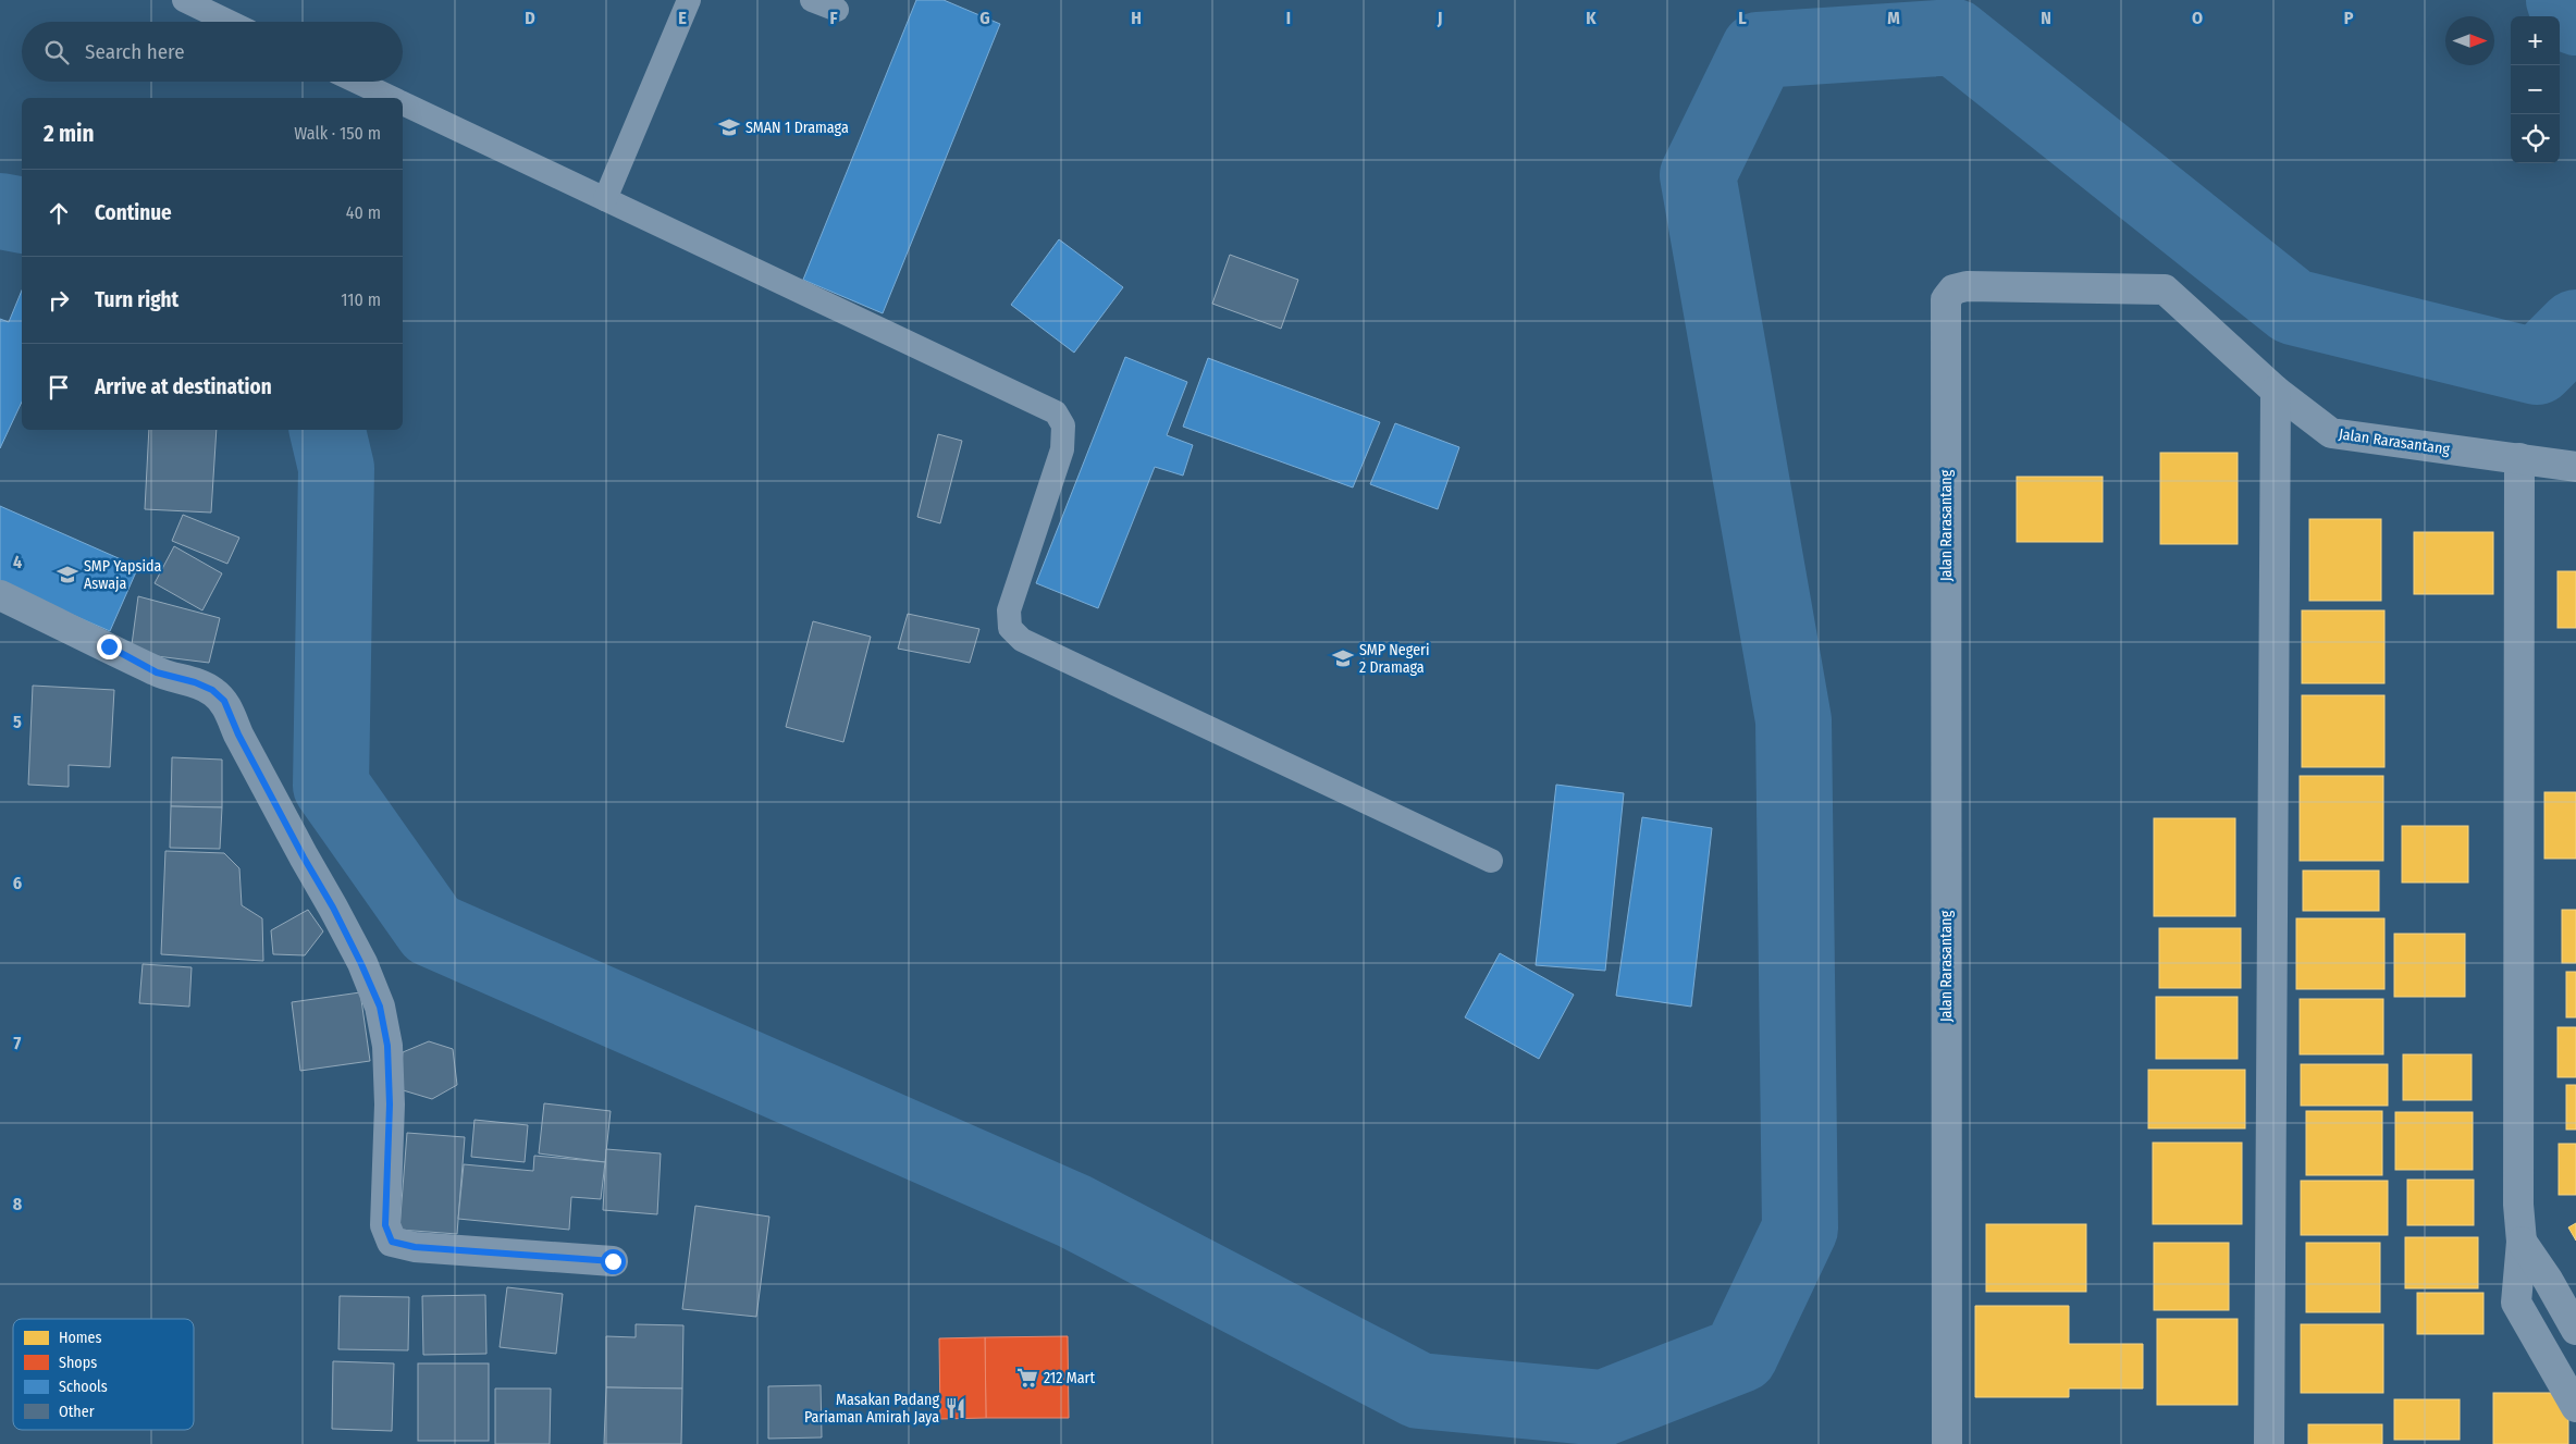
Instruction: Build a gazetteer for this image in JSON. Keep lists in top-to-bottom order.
{
  "streets": {
    "street": ["Jalan Rarasantang"]
  },
  "places": {
    "school or university": ["SMAN 1 Dramaga", "SMP Yapsida Aswaja", "SMP Negeri 2 Dramaga"],
    "supermarket": ["212 Mart"],
    "restaurant": ["Masakan Padang Pariaman Amirah Jaya"]
  },
  "legend": [
    "Homes",
    "Shops",
    "Schools",
    "Other"
  ],
  "north": "right",
  "page": {
    "map_buttons": ["+", "−"],
    "search": "Search here",
    "heading": ["2 min", "Walk · 150 m"],
    "list": [
      ["Continue", "40 m"],
      ["Turn right", "110 m"],
      "Arrive at destination"
    ]
  },
  "grid": {
    "columns": [
      "D",
      "E",
      "F",
      "G",
      "H",
      "I",
      "J",
      "K",
      "L",
      "M",
      "N",
      "O",
      "P"
    ],
    "rows": [
      "4",
      "5",
      "6",
      "7",
      "8"
    ]
  }
}
